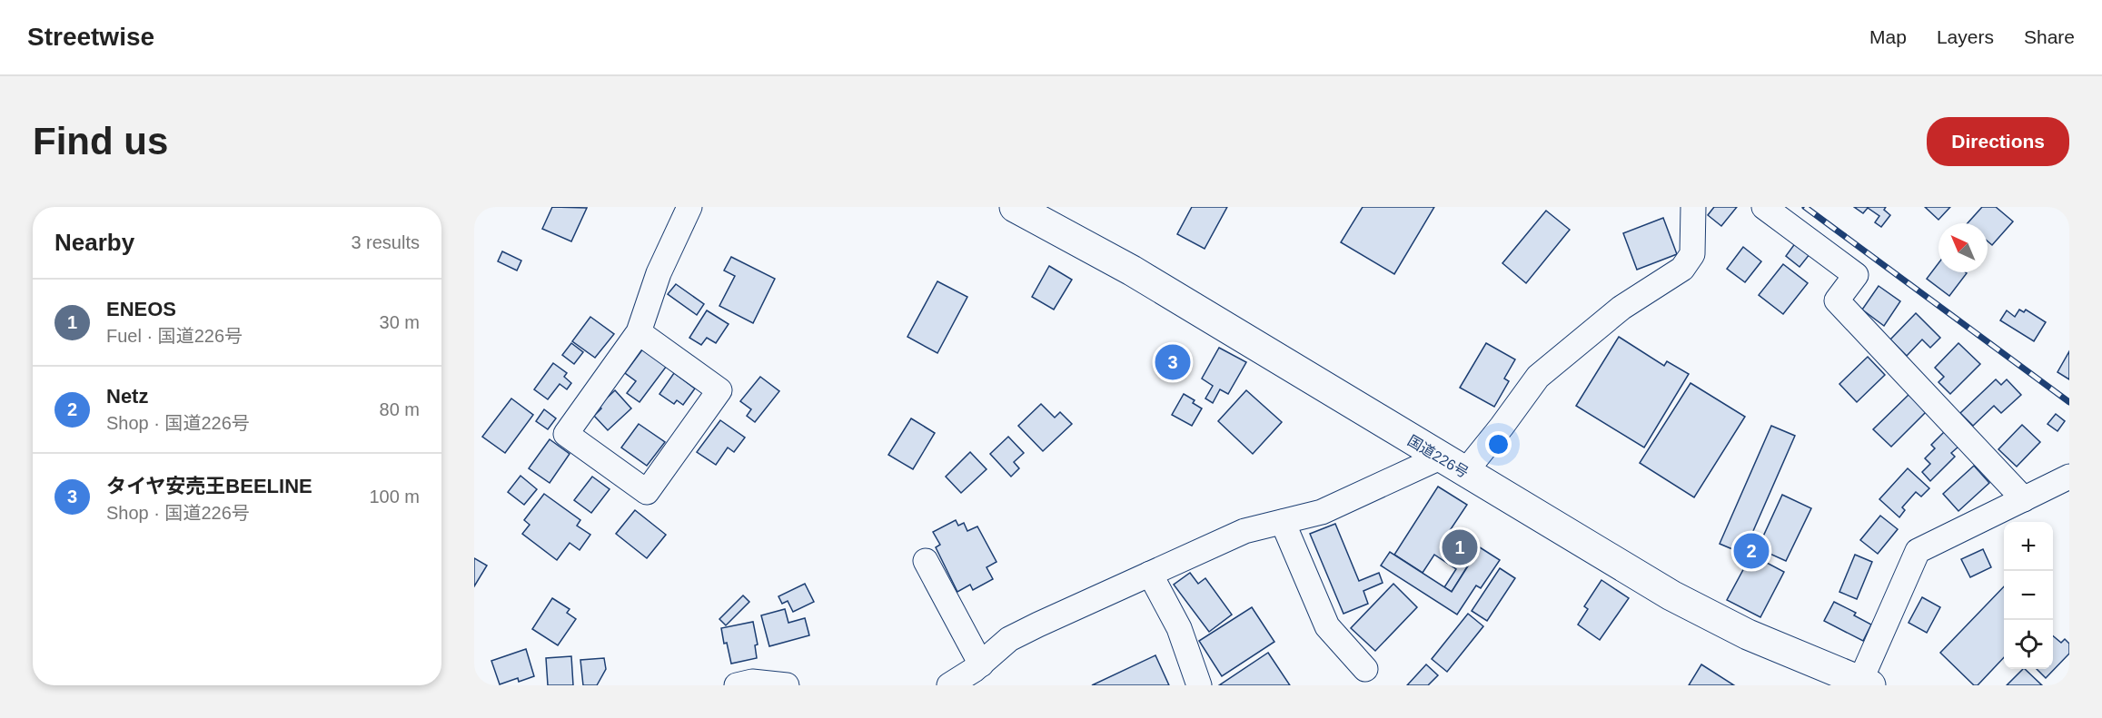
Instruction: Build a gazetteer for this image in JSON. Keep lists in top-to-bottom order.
{
  "streets": {
    "highway": ["国道226号"]
  },
  "north": "top left",
  "page": {
    "header": "Streetwise",
    "nav": ["Map", "Layers", "Share"],
    "buttons": "Directions",
    "title": "Find us",
    "heading": ["Nearby", "3 results"],
    "list": [
      {
        "mark": "1",
        "name": "ENEOS",
        "note": "Fuel · 国道226号",
        "value": "30 m"
      },
      {
        "mark": "2",
        "name": "Netz",
        "note": "Shop · 国道226号",
        "value": "80 m"
      },
      {
        "mark": "3",
        "name": "タイヤ安売王BEELINE",
        "note": "Shop · 国道226号",
        "value": "100 m"
      }
    ],
    "pins": ["3", "1", "2"],
    "map_buttons": ["+", "−"]
  }
}
